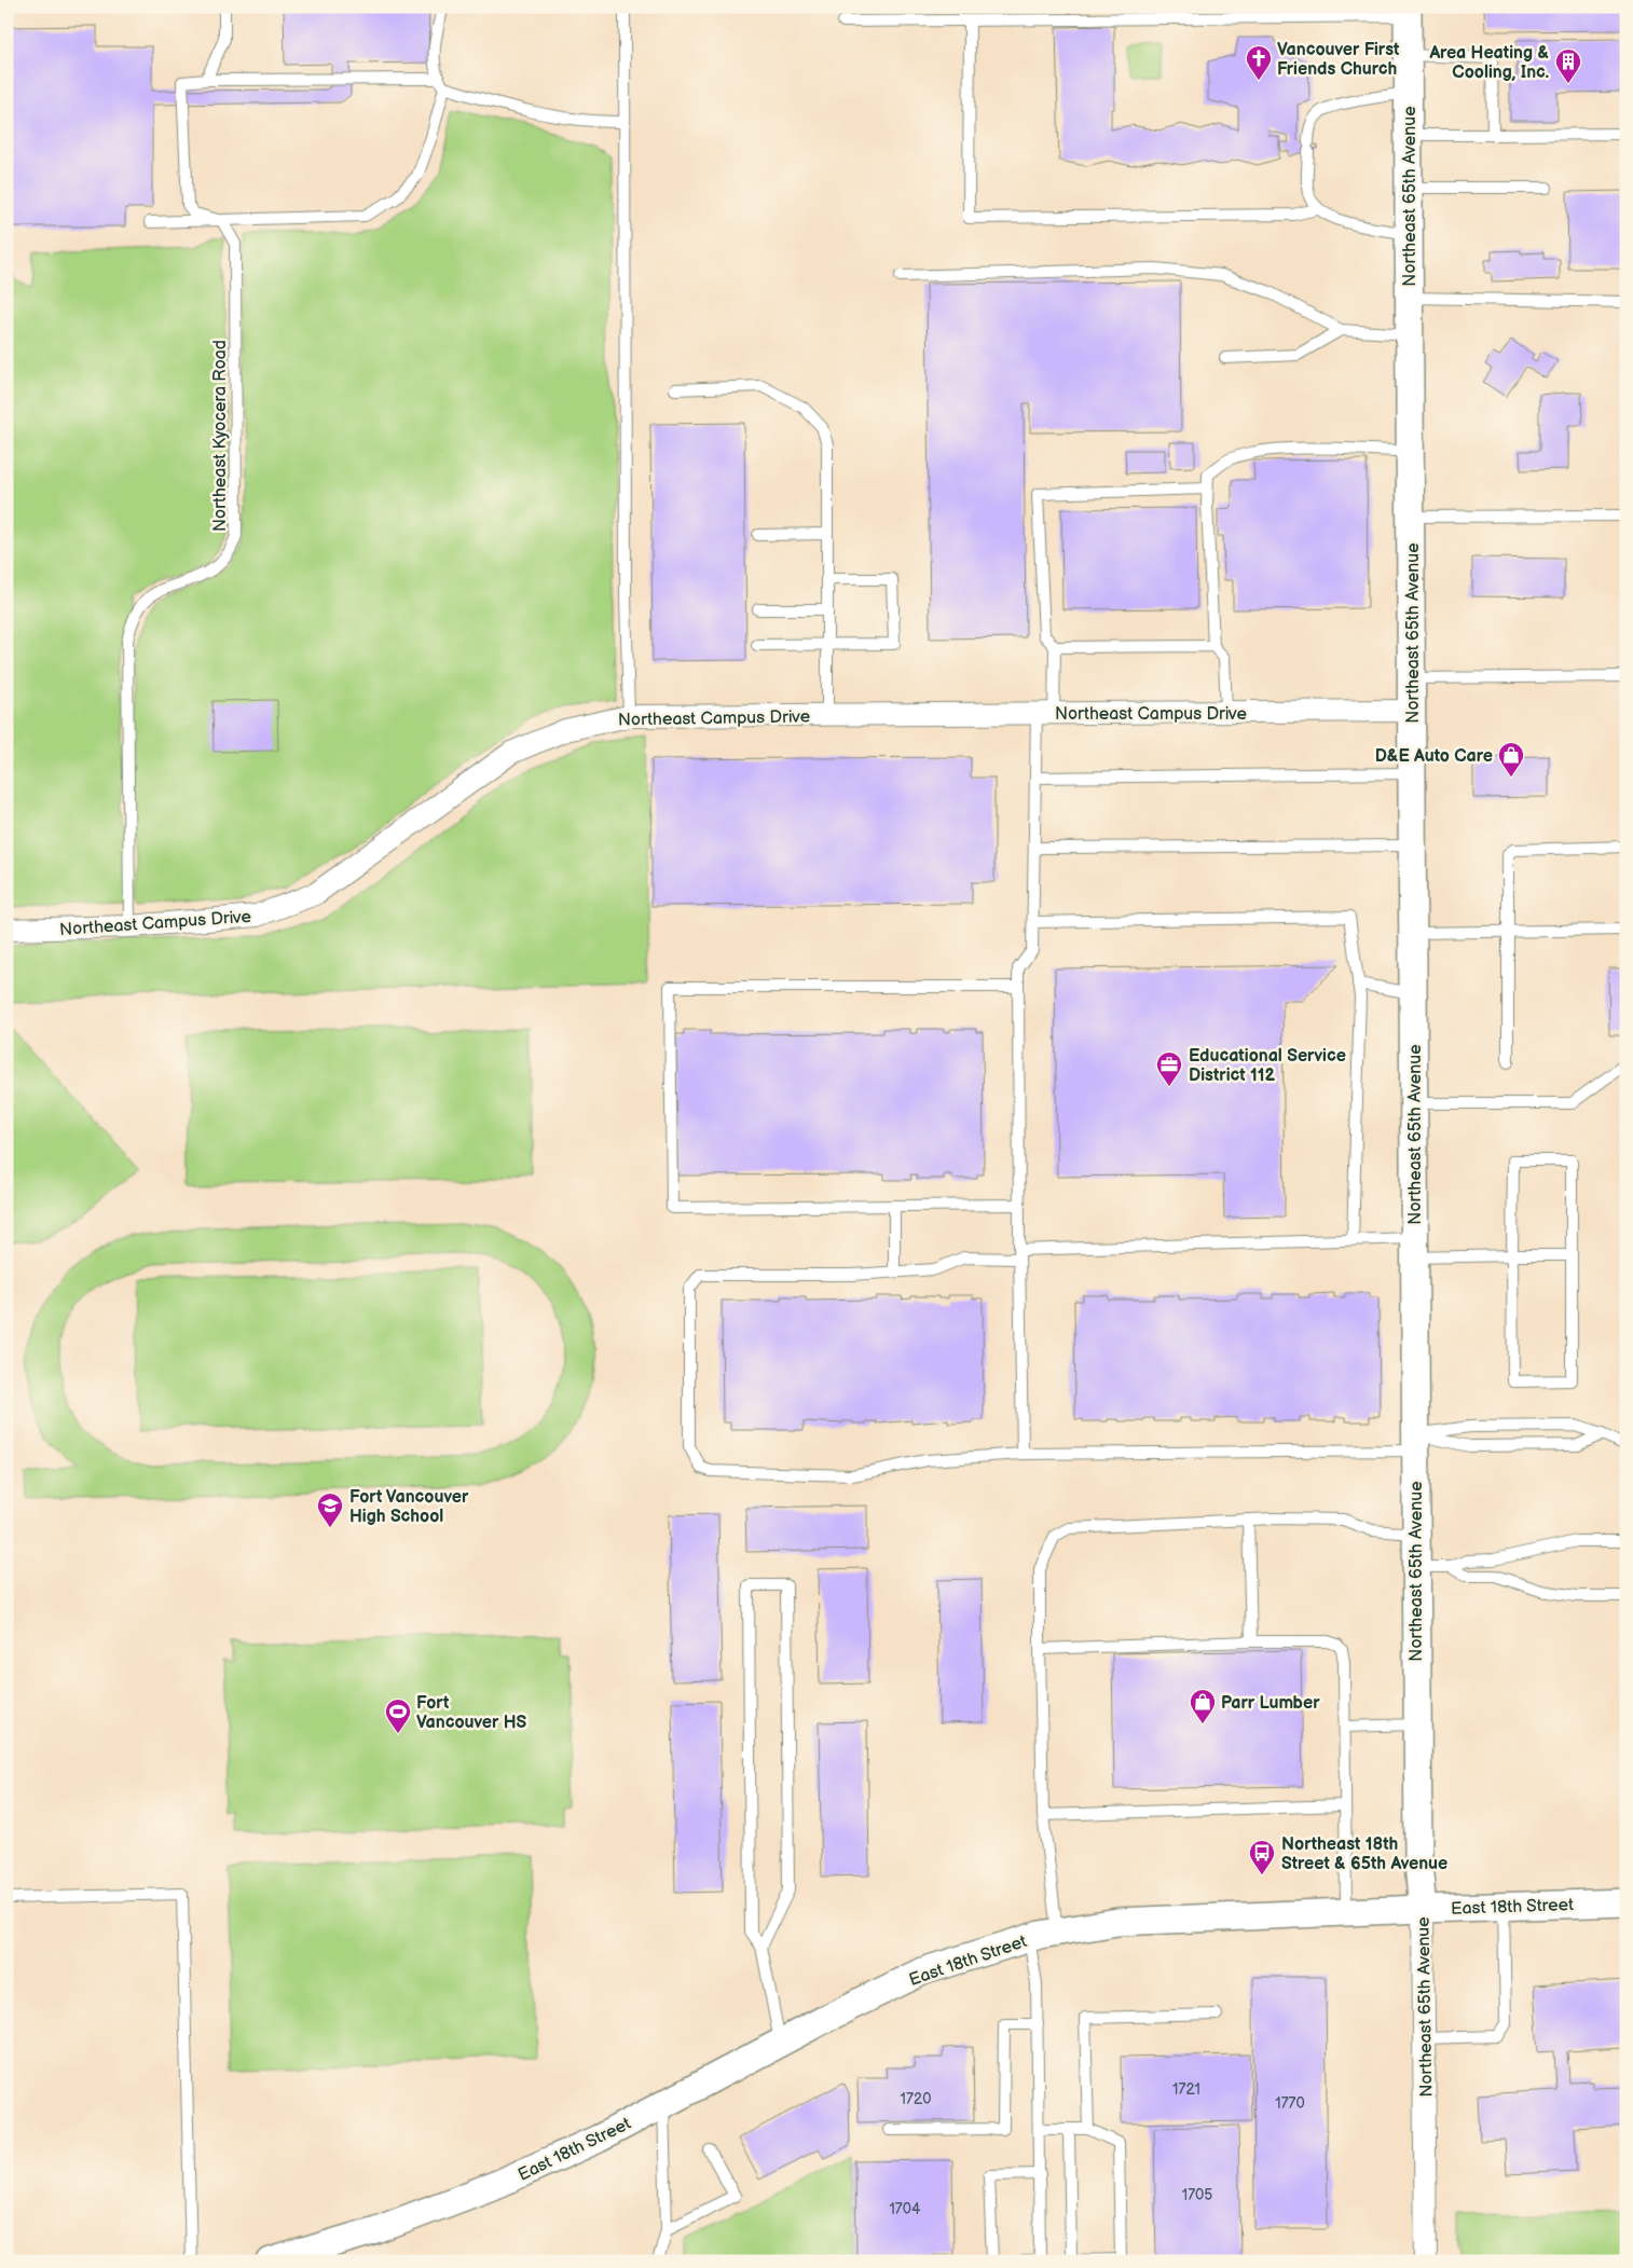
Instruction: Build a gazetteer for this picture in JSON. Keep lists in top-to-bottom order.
{
  "streets": {
    "street": ["Northeast 65th Avenue", "Northeast Campus Drive", "East 18th Street"],
    "lane": ["Northeast Kyocera Road"]
  },
  "crossings": [
    ["Northeast 65th Avenue", "Northeast Campus Drive"],
    ["Northeast 65th Avenue", "East 18th Street"],
    ["Northeast Kyocera Road", "Northeast Campus Drive"]
  ],
  "places": {
    "church": ["Vancouver First Friends Church"],
    "building": ["Area Heating & Cooling, Inc."],
    "shop": ["D&E Auto Care", "Parr Lumber"],
    "office": ["Educational Service District 112"],
    "school or university": ["Fort Vancouver High School"],
    "sports": ["Fort Vancouver HS"],
    "bus stop": ["Northeast 18th Street & 65th Avenue"]
  },
  "house_numbers": [
    "1721",
    "1720",
    "1770",
    "1705",
    "1704"
  ]
}
